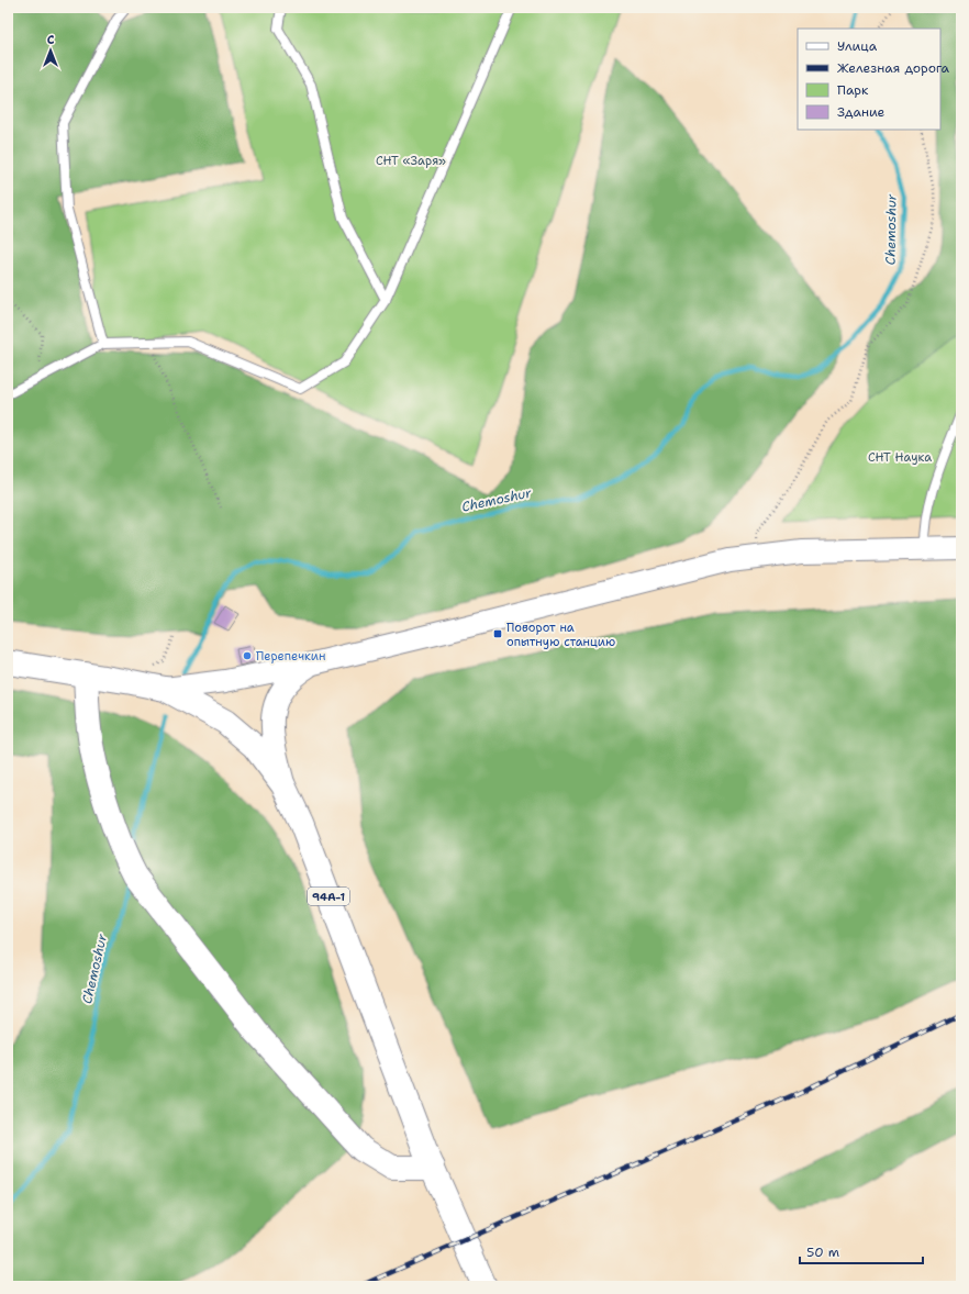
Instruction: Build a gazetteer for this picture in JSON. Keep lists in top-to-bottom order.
{
  "streets": {
    "main road": ["94А-1"]
  },
  "water": ["Chemoshur"],
  "parks": ["СНТ «Заря»", "СНТ Наука"],
  "places": {
    "transit": ["Поворот на опытную станцию"],
    "other": ["Перепечкин"]
  },
  "legend": [
    "Улица",
    "Железная дорога",
    "Парк",
    "Здание"
  ],
  "scale_bar": "50 m",
  "north": "top"
}
